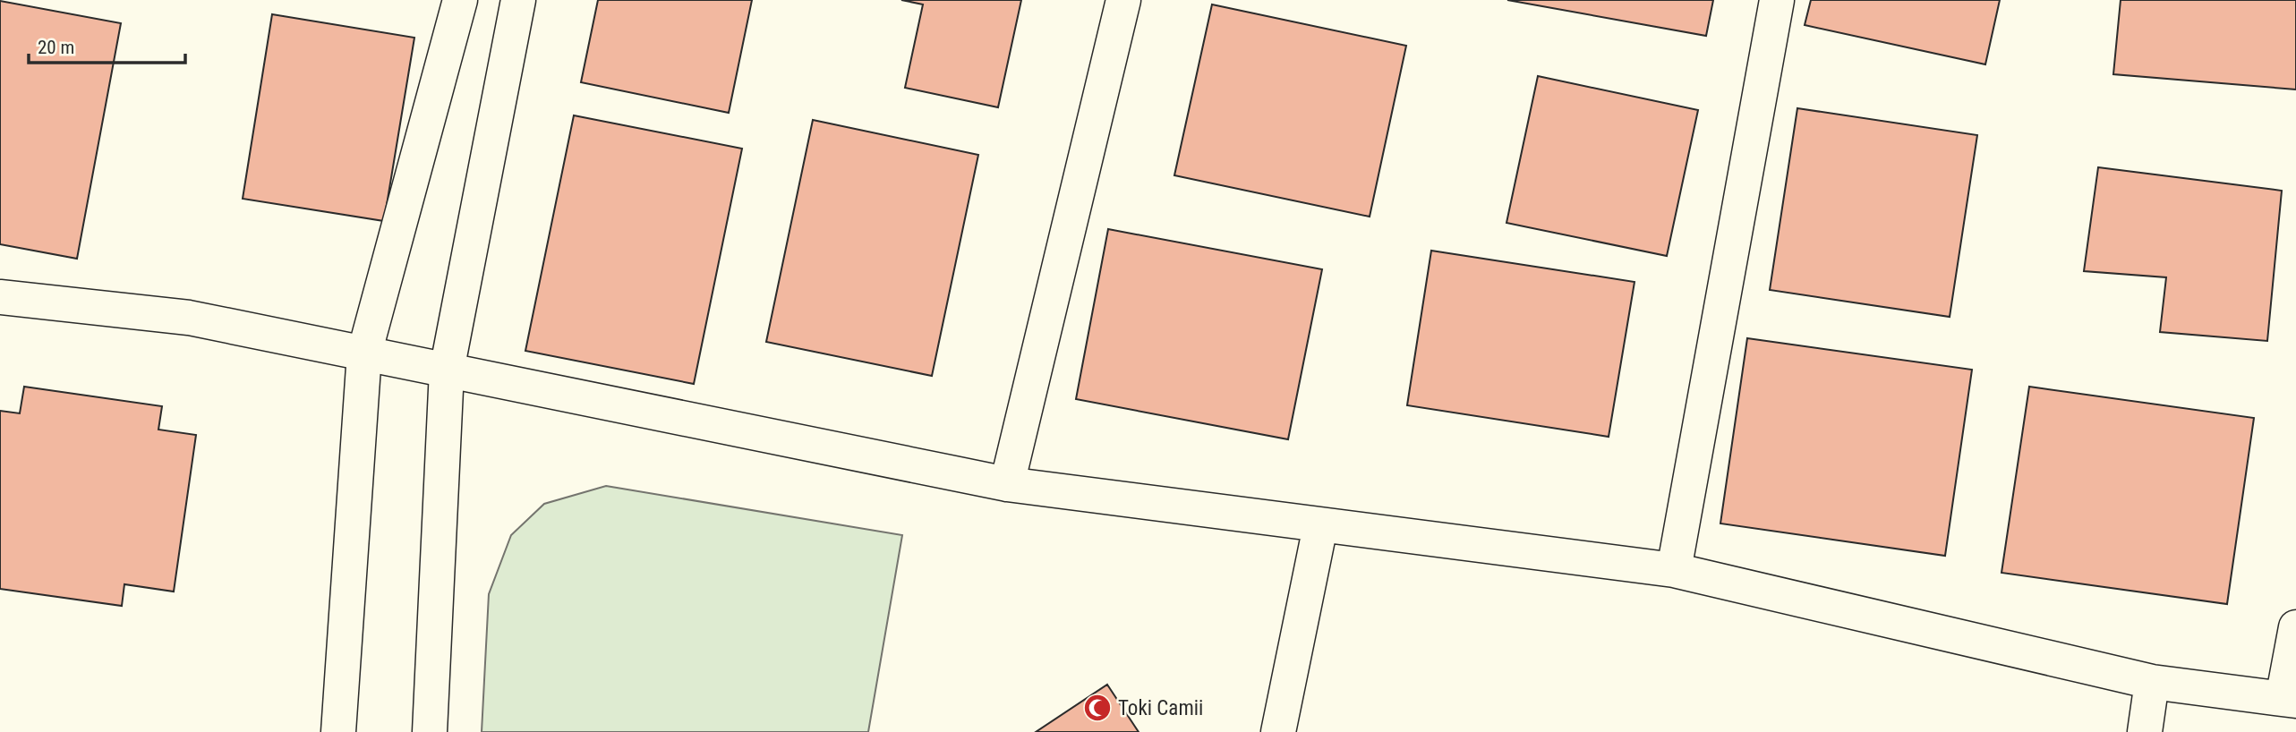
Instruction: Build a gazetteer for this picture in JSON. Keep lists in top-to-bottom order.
{
  "places": {
    "mosque": ["Toki Camii"]
  },
  "scale_bar": "20 m"
}
